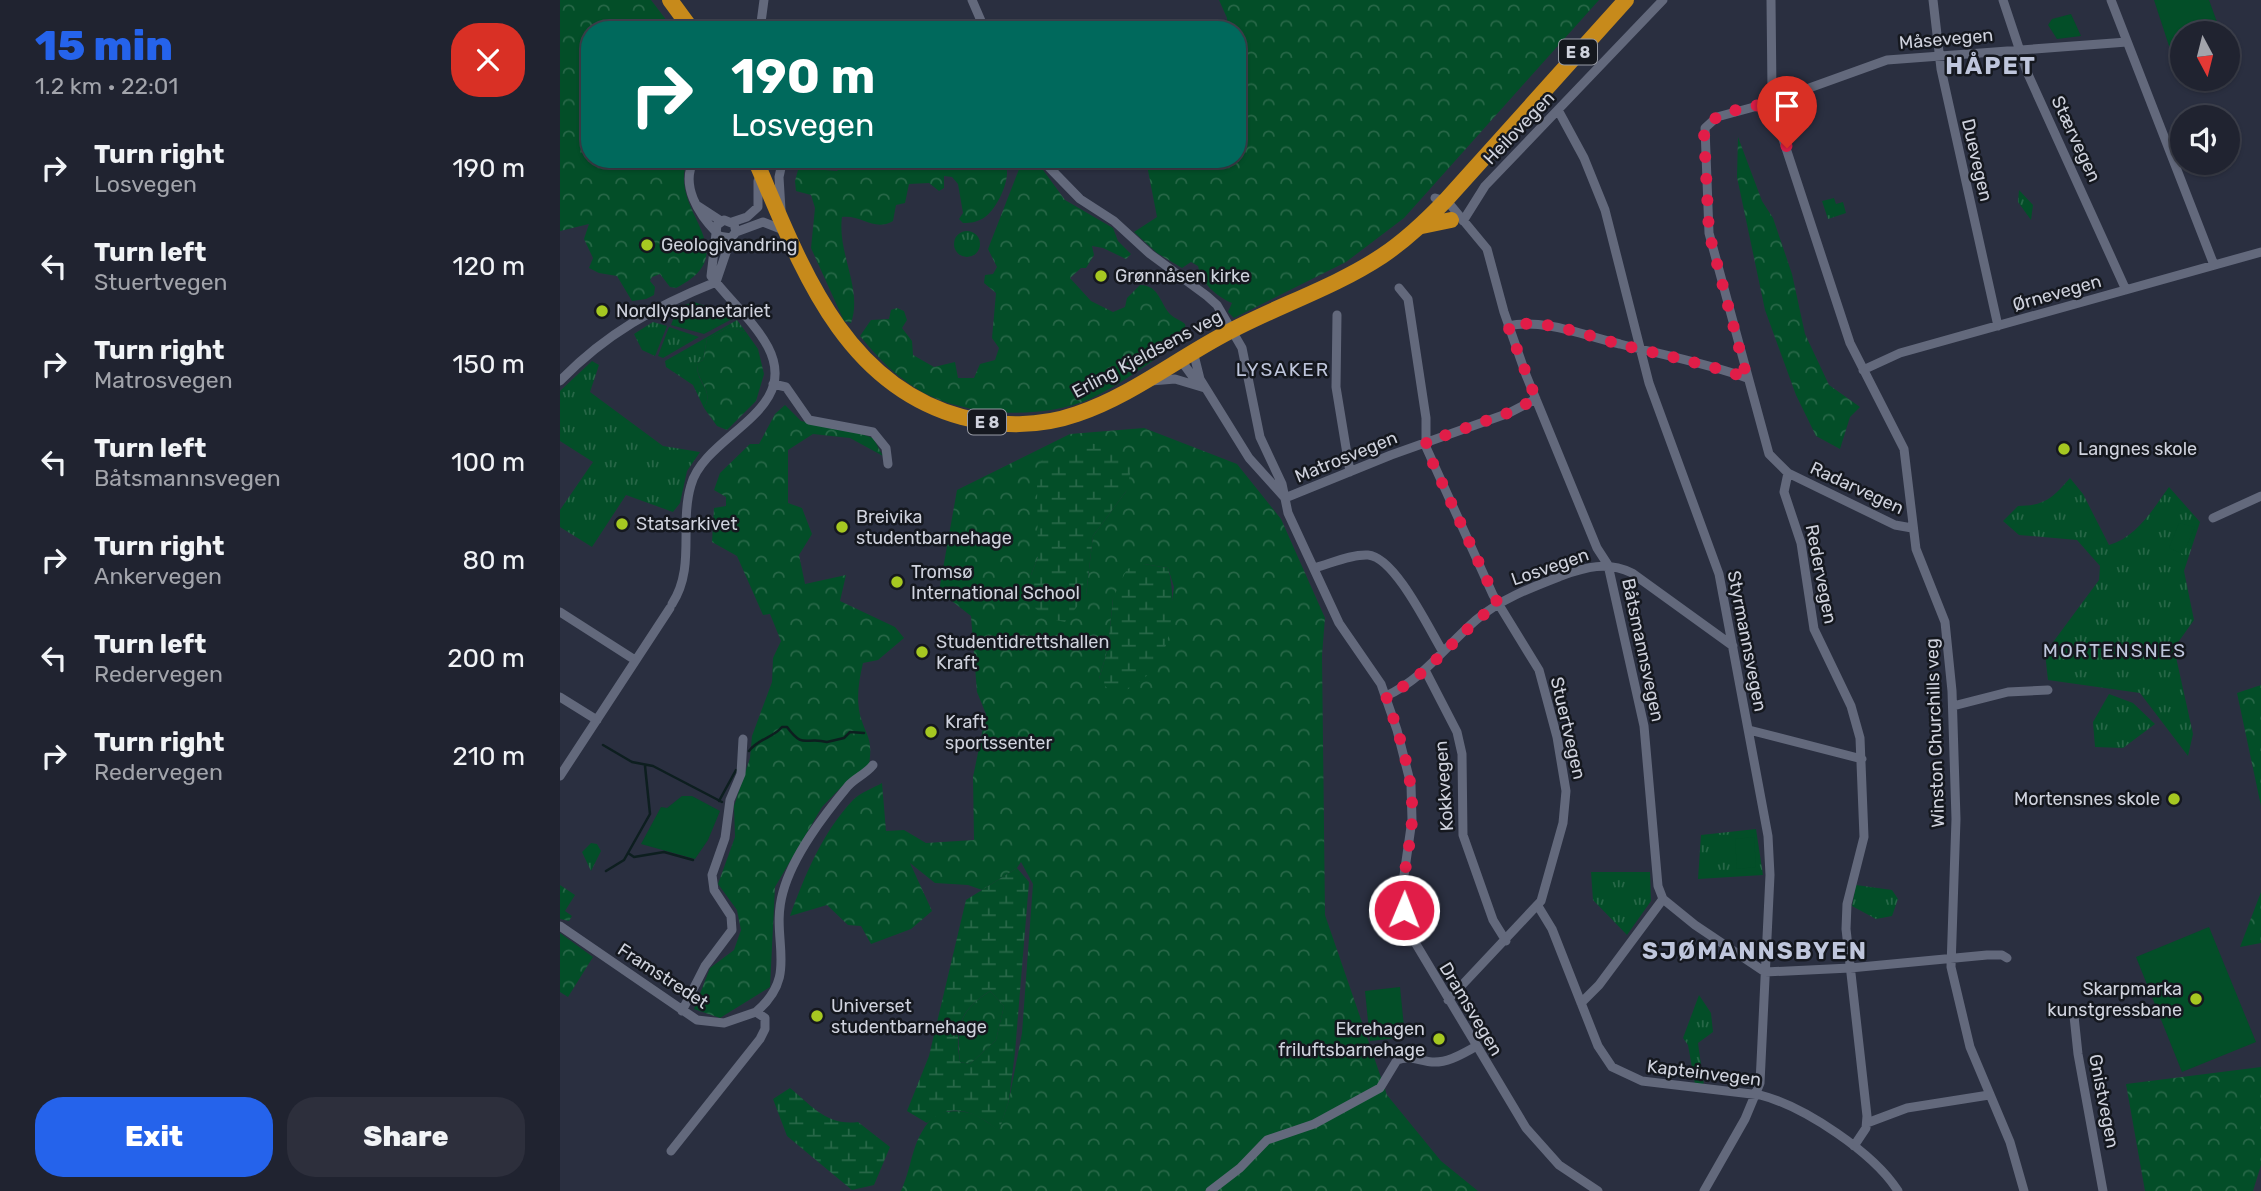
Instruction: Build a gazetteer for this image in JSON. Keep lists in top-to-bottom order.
{
  "streets": {
    "highway": ["E 8", "Erling Kjeldsens veg"],
    "street": [
      "Måsevegen",
      "Heilovegen",
      "Stærvegen",
      "Duevegen",
      "Ørnevegen",
      "Matrosvegen",
      "Radarvegen",
      "Losvegen",
      "Redervegen",
      "Styrmannsvegen",
      "Båtsmannsvegen",
      "Stuertvegen",
      "Winston Churchills veg",
      "Kokkvegen",
      "Framstredet",
      "Dramsvegen",
      "Kapteinvegen",
      "Gnistvegen"
    ]
  },
  "crossings": [
    ["Måsevegen", "Stærvegen"],
    ["Måsevegen", "Duevegen"],
    ["Måsevegen", "Winston Churchills veg"],
    ["E 8", "Heilovegen"],
    ["E 8", "Erling Kjeldsens veg"],
    ["E 8", "Båtsmannsvegen"],
    ["Heilovegen", "Styrmannsvegen"],
    ["Heilovegen", "Båtsmannsvegen"],
    ["Stærvegen", "Ørnevegen"],
    ["Duevegen", "Ørnevegen"],
    ["Ørnevegen", "Winston Churchills veg"],
    ["Erling Kjeldsens veg", "Båtsmannsvegen"],
    ["Erling Kjeldsens veg", "Dramsvegen"],
    ["Matrosvegen", "Båtsmannsvegen"],
    ["Matrosvegen", "Stuertvegen"],
    ["Matrosvegen", "Dramsvegen"],
    ["Radarvegen", "Redervegen"],
    ["Radarvegen", "Winston Churchills veg"],
    ["Losvegen", "Styrmannsvegen"],
    ["Losvegen", "Båtsmannsvegen"],
    ["Losvegen", "Stuertvegen"],
    ["Losvegen", "Kokkvegen"],
    ["Losvegen", "Dramsvegen"],
    ["Styrmannsvegen", "Kapteinvegen"],
    ["Stuertvegen", "Kokkvegen"],
    ["Stuertvegen", "Dramsvegen"],
    ["Stuertvegen", "Kapteinvegen"]
  ],
  "districts": [
    "HÅPET",
    "LYSAKER",
    "MORTENSNES",
    "SJØMANNSBYEN"
  ],
  "places": [
    "Geologivandring",
    "Grønnåsen kirke",
    "Nordlysplanetariet",
    "Langnes skole",
    "Statsarkivet",
    "Breivika studentbarnehage",
    "Tromsø International School",
    "Studentidrettshallen Kraft",
    "Kraft sportssenter",
    "Mortensnes skole",
    "Skarpmarka kunstgressbane",
    "Universet studentbarnehage",
    "Ekrehagen friluftsbarnehage"
  ],
  "north": "bottom",
  "page": {
    "heading": ["15 min", "1.2 km · 22:01"],
    "turn": ["190 m", "Losvegen"],
    "list": [
      {
        "name": "Turn right",
        "note": "Losvegen",
        "value": "190 m"
      },
      {
        "name": "Turn left",
        "note": "Stuertvegen",
        "value": "120 m"
      },
      {
        "name": "Turn right",
        "note": "Matrosvegen",
        "value": "150 m"
      },
      {
        "name": "Turn left",
        "note": "Båtsmannsvegen",
        "value": "100 m"
      },
      {
        "name": "Turn right",
        "note": "Ankervegen",
        "value": "80 m"
      },
      {
        "name": "Turn left",
        "note": "Redervegen",
        "value": "200 m"
      },
      {
        "name": "Turn right",
        "note": "Redervegen",
        "value": "210 m"
      }
    ],
    "buttons": ["Exit", "Share"]
  }
}
